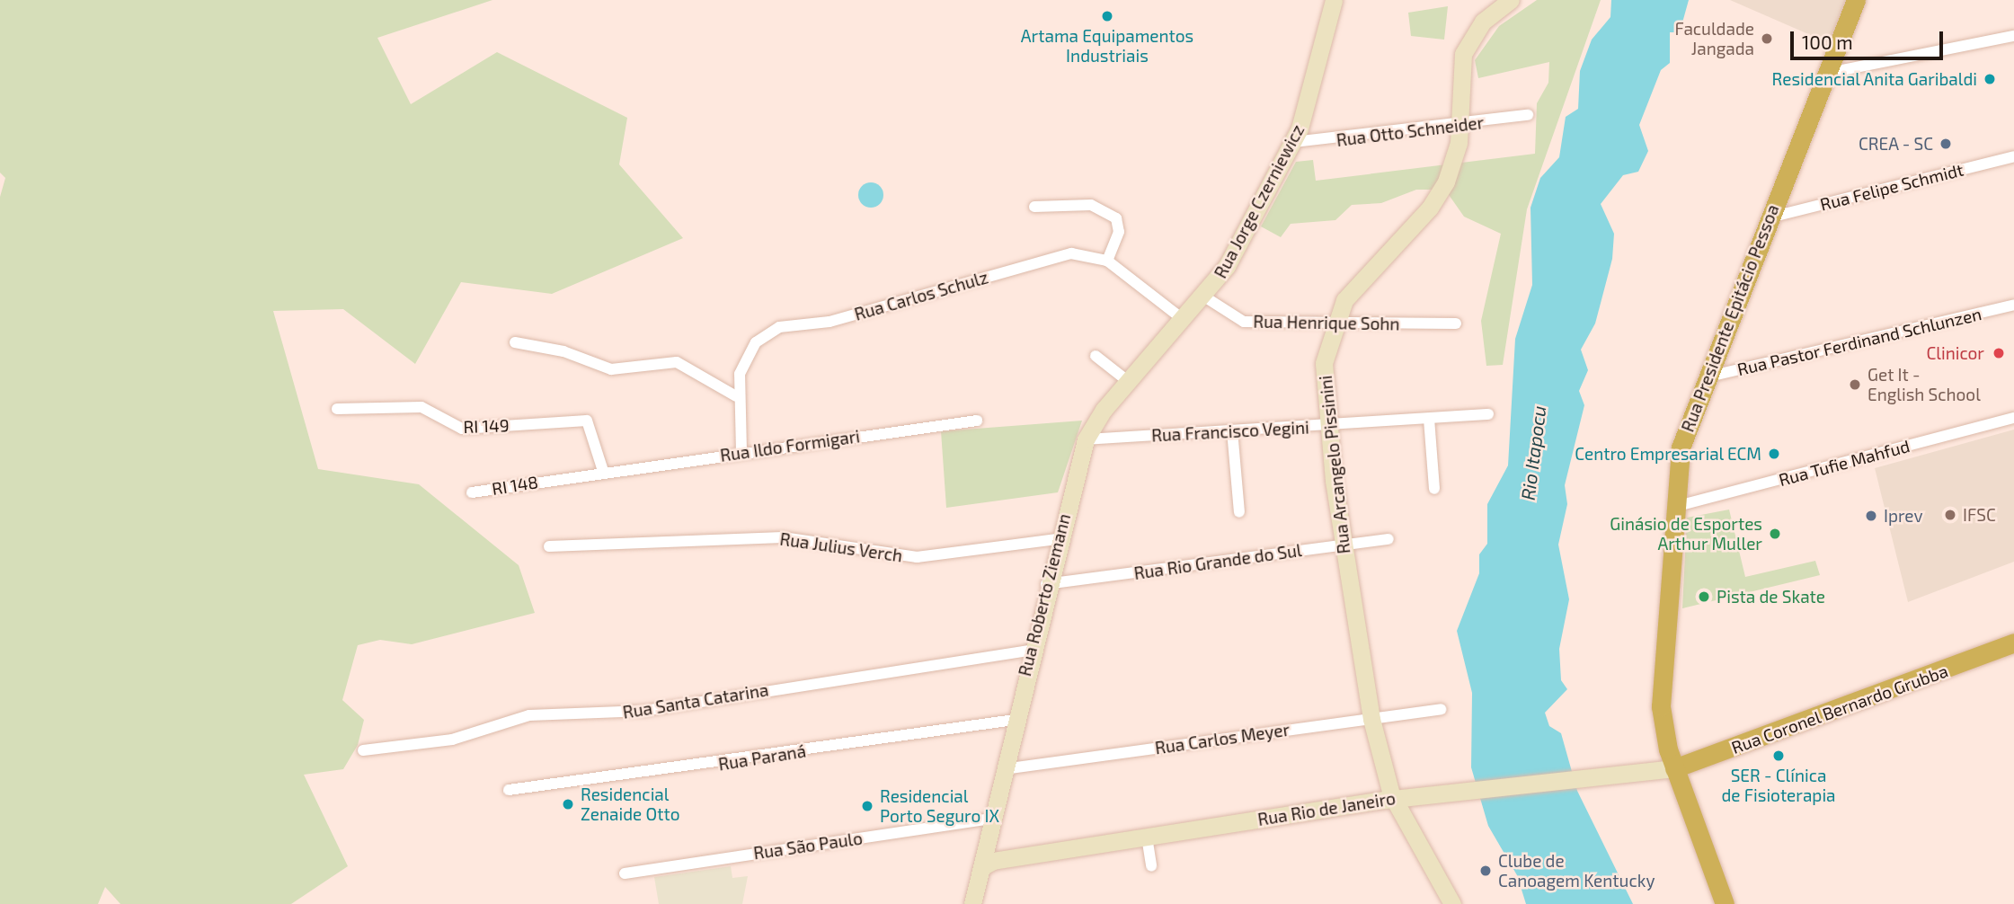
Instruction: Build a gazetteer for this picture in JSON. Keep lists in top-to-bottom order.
{
  "streets": {
    "highway": ["Rua Presidente Epitácio Pessoa", "Rua Coronel Bernardo Grubba"],
    "main road": [
      "Rua Jorge Czerniewicz",
      "Rua Arcangelo Pissinini",
      "Rua Roberto Ziemann",
      "Rua Rio de Janeiro"
    ],
    "street": [
      "Rua Otto Schneider",
      "Rua Felipe Schmidt",
      "Rua Carlos Schulz",
      "Rua Henrique Sohn",
      "Rua Pastor Ferdinand Schlunzen",
      "RI 149",
      "Rua Francisco Vegini",
      "Rua Ildo Formigari",
      "Rua Tufie Mahfud",
      "RI 148",
      "Rua Julius Verch",
      "Rua Rio Grande do Sul",
      "Rua Santa Catarina",
      "Rua Carlos Meyer",
      "Rua Paraná",
      "Rua São Paulo"
    ]
  },
  "crossings": [
    ["Rua Otto Schneider", "Rua Jorge Czerniewicz"],
    ["Rua Otto Schneider", "Rua Arcangelo Pissinini"],
    ["Rua Felipe Schmidt", "Rua Presidente Epitácio Pessoa"],
    ["Rua Jorge Czerniewicz", "Rua Carlos Schulz"],
    ["Rua Jorge Czerniewicz", "Rua Henrique Sohn"],
    ["Rua Jorge Czerniewicz", "Rua Roberto Ziemann"],
    ["Rua Carlos Schulz", "Rua Ildo Formigari"],
    ["Rua Carlos Schulz", "Rua Roberto Ziemann"],
    ["Rua Presidente Epitácio Pessoa", "Rua Pastor Ferdinand Schlunzen"],
    ["Rua Presidente Epitácio Pessoa", "Rua Tufie Mahfud"],
    ["Rua Presidente Epitácio Pessoa", "Rua Coronel Bernardo Grubba"],
    ["Rua Presidente Epitácio Pessoa", "Rua Rio de Janeiro"],
    ["Rua Henrique Sohn", "Rua Arcangelo Pissinini"],
    ["RI 149", "Rua Ildo Formigari"],
    ["Rua Francisco Vegini", "Rua Arcangelo Pissinini"],
    ["Rua Francisco Vegini", "Rua Roberto Ziemann"],
    ["Rua Ildo Formigari", "RI 148"],
    ["Rua Arcangelo Pissinini", "Rua Rio Grande do Sul"],
    ["Rua Arcangelo Pissinini", "Rua Carlos Meyer"],
    ["Rua Arcangelo Pissinini", "Rua Rio de Janeiro"],
    ["Rua Julius Verch", "Rua Roberto Ziemann"],
    ["Rua Rio Grande do Sul", "Rua Roberto Ziemann"],
    ["Rua Roberto Ziemann", "Rua Santa Catarina"],
    ["Rua Roberto Ziemann", "Rua Carlos Meyer"],
    ["Rua Roberto Ziemann", "Rua Paraná"],
    ["Rua Roberto Ziemann", "Rua Rio de Janeiro"],
    ["Rua Roberto Ziemann", "Rua São Paulo"],
    ["Rua Coronel Bernardo Grubba", "Rua Rio de Janeiro"]
  ],
  "water": ["Rio Itapocu"],
  "places": [
    "Artama Equipamentos Industriais",
    "Faculdade Jangada",
    "Residencial Anita Garibaldi",
    "CREA - SC",
    "Clinicor",
    "Get It - English School",
    "Centro Empresarial ECM",
    "IFSC",
    "Iprev",
    "Ginásio de Esportes Arthur Muller",
    "Pista de Skate",
    "SER - Clínica de Fisioterapia",
    "Residencial Zenaide Otto",
    "Residencial Porto Seguro IX",
    "Clube de Canoagem Kentucky"
  ],
  "scale_bar": "100 m"
}
